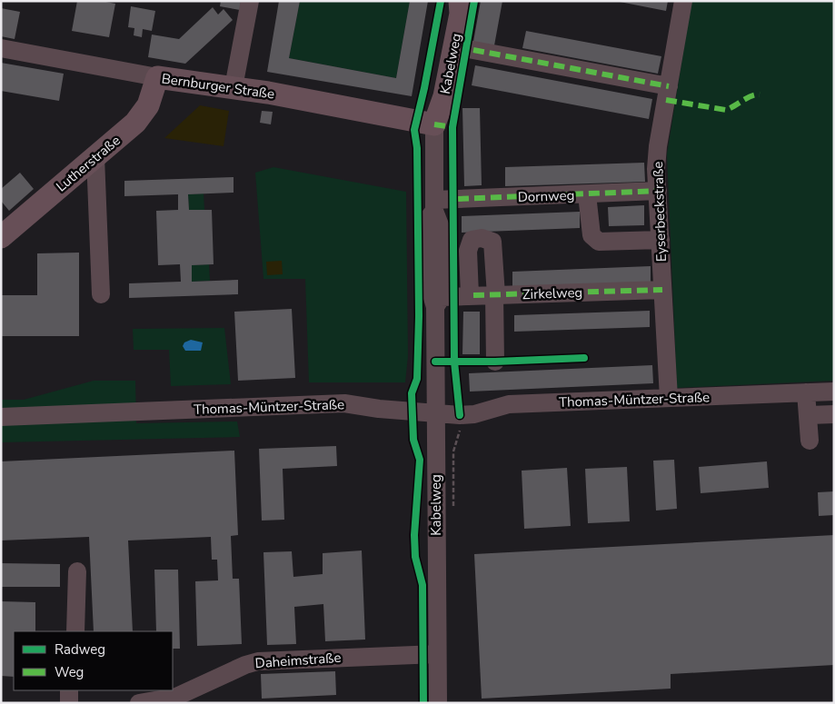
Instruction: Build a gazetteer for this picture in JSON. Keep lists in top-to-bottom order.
{
  "streets": {
    "main road": ["Kabelweg", "Bernburger Straße", "Lutherstraße"],
    "street": [
      "Dornweg",
      "Eyserbeckstraße",
      "Zirkelweg",
      "Thomas-Müntzer-Straße",
      "Daheimstraße"
    ]
  },
  "crossings": [
    ["Kabelweg", "Bernburger Straße"],
    ["Kabelweg", "Dornweg"],
    ["Kabelweg", "Zirkelweg"],
    ["Kabelweg", "Thomas-Müntzer-Straße"],
    ["Kabelweg", "Daheimstraße"],
    ["Bernburger Straße", "Lutherstraße"],
    ["Dornweg", "Eyserbeckstraße"],
    ["Eyserbeckstraße", "Zirkelweg"],
    ["Eyserbeckstraße", "Thomas-Müntzer-Straße"]
  ],
  "legend": ["Radweg", "Weg"]
}
